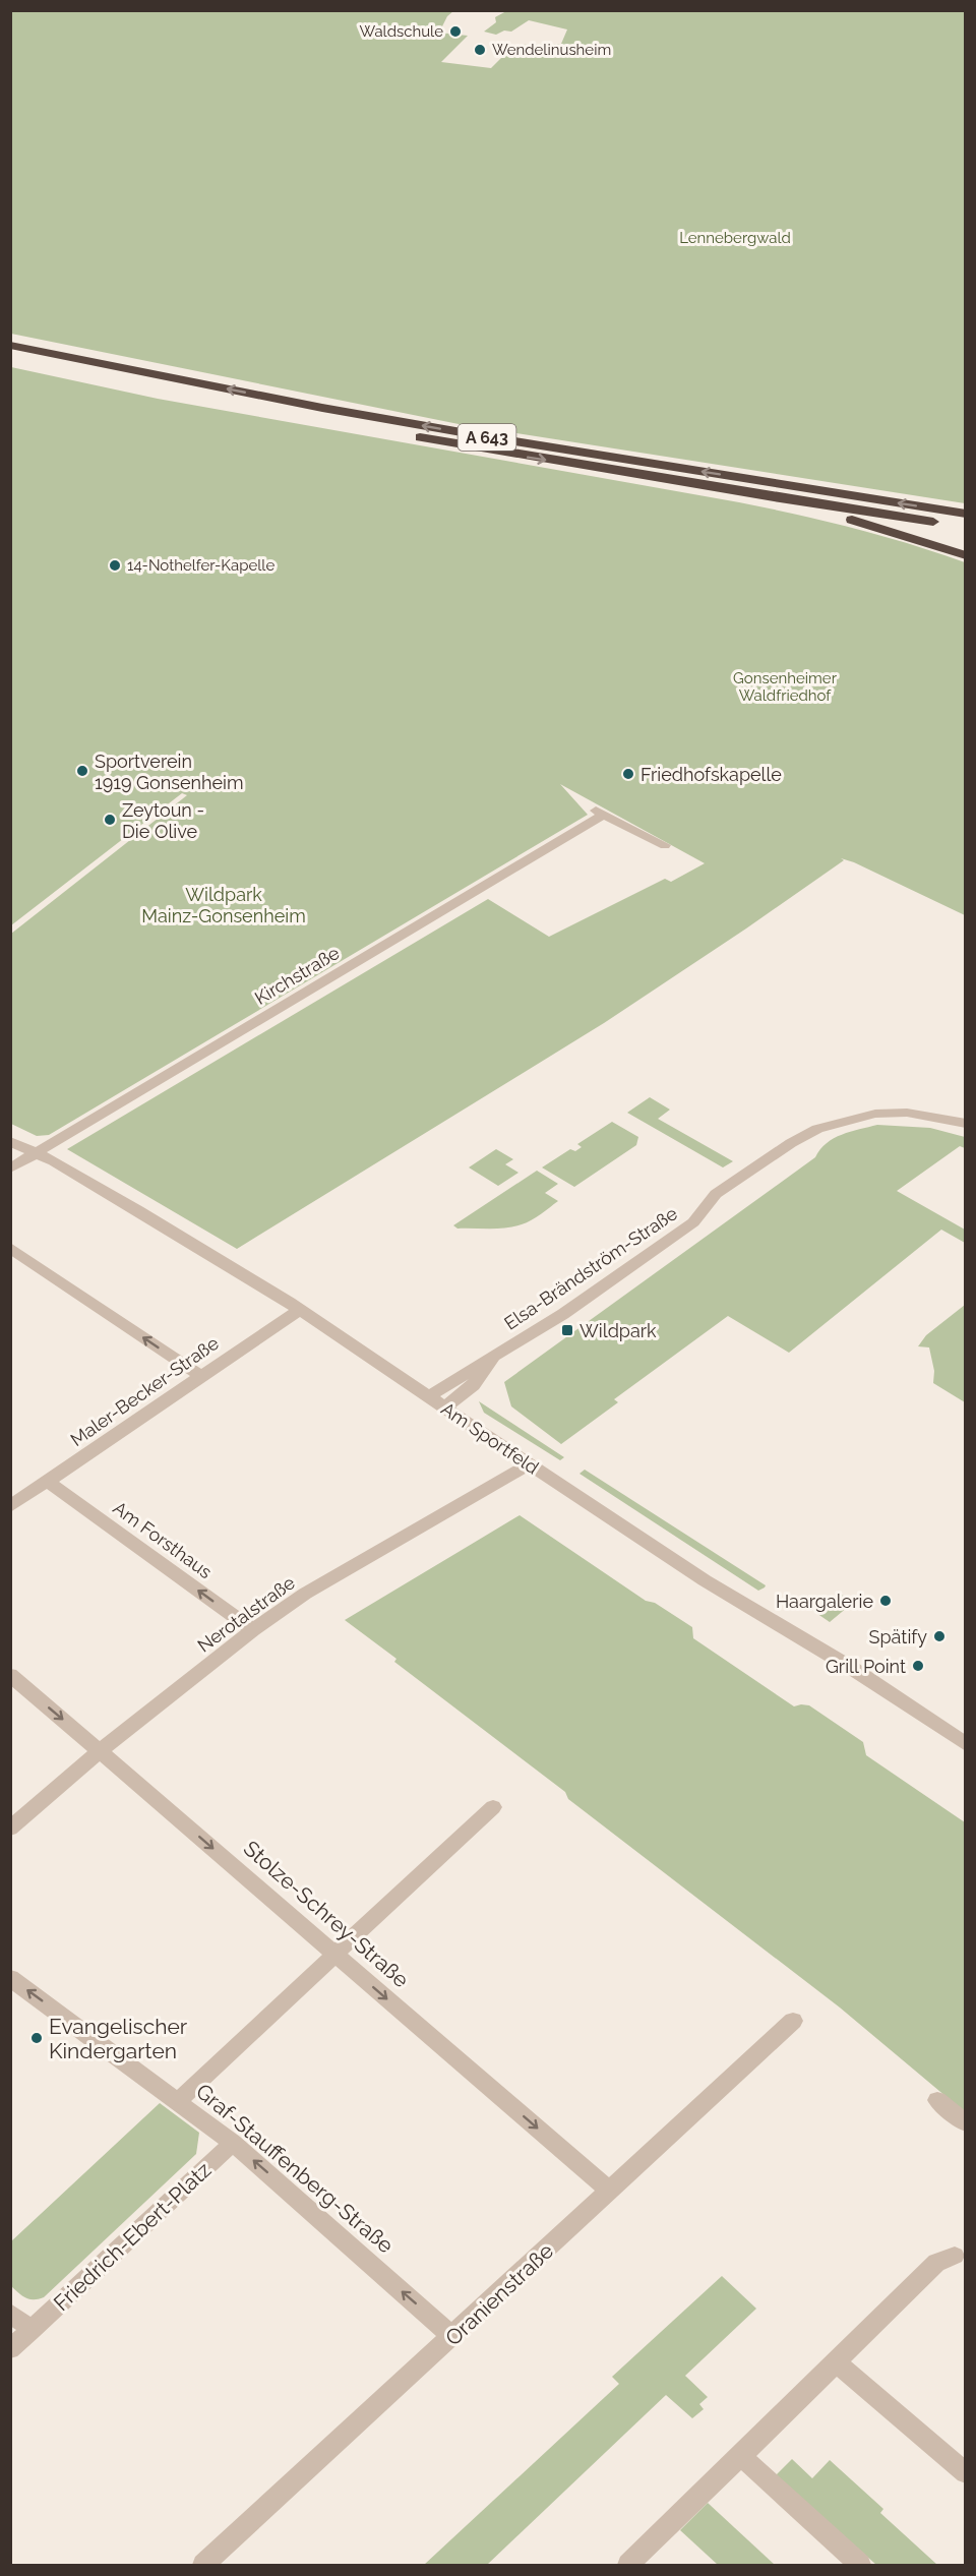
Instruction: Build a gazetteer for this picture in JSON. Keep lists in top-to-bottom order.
{
  "streets": {
    "highway": ["A 643"],
    "street": [
      "Kirchstraße",
      "Elsa-Brändström-Straße",
      "Maler-Becker-Straße",
      "Am Sportfeld",
      "Am Forsthaus",
      "Nerotalstraße",
      "Stolze-Schrey-Straße",
      "Graf-Stauffenberg-Straße",
      "Friedrich-Ebert-Platz",
      "Oranienstraße"
    ]
  },
  "crossings": [
    ["Kirchstraße", "Am Sportfeld"],
    ["Elsa-Brändström-Straße", "Am Sportfeld"],
    ["Maler-Becker-Straße", "Am Sportfeld"],
    ["Maler-Becker-Straße", "Am Forsthaus"],
    ["Am Sportfeld", "Nerotalstraße"],
    ["Am Forsthaus", "Nerotalstraße"],
    ["Nerotalstraße", "Stolze-Schrey-Straße"],
    ["Stolze-Schrey-Straße", "Oranienstraße"],
    ["Graf-Stauffenberg-Straße", "Friedrich-Ebert-Platz"],
    ["Graf-Stauffenberg-Straße", "Oranienstraße"]
  ],
  "one_way": ["Am Forsthaus", "Stolze-Schrey-Straße", "Graf-Stauffenberg-Straße"],
  "parks": ["Lennebergwald", "Gonsenheimer Waldfriedhof", "Wildpark Mainz-Gonsenheim"],
  "places": {
    "other": [
      "Waldschule",
      "Wendelinusheim",
      "14-Nothelfer-Kapelle",
      "Sportverein 1919 Gonsenheim",
      "Friedhofskapelle",
      "Zeytoun - Die Olive",
      "Haargalerie",
      "Spätify",
      "Grill Point",
      "Evangelischer Kindergarten"
    ],
    "transit": ["Wildpark"]
  }
}
